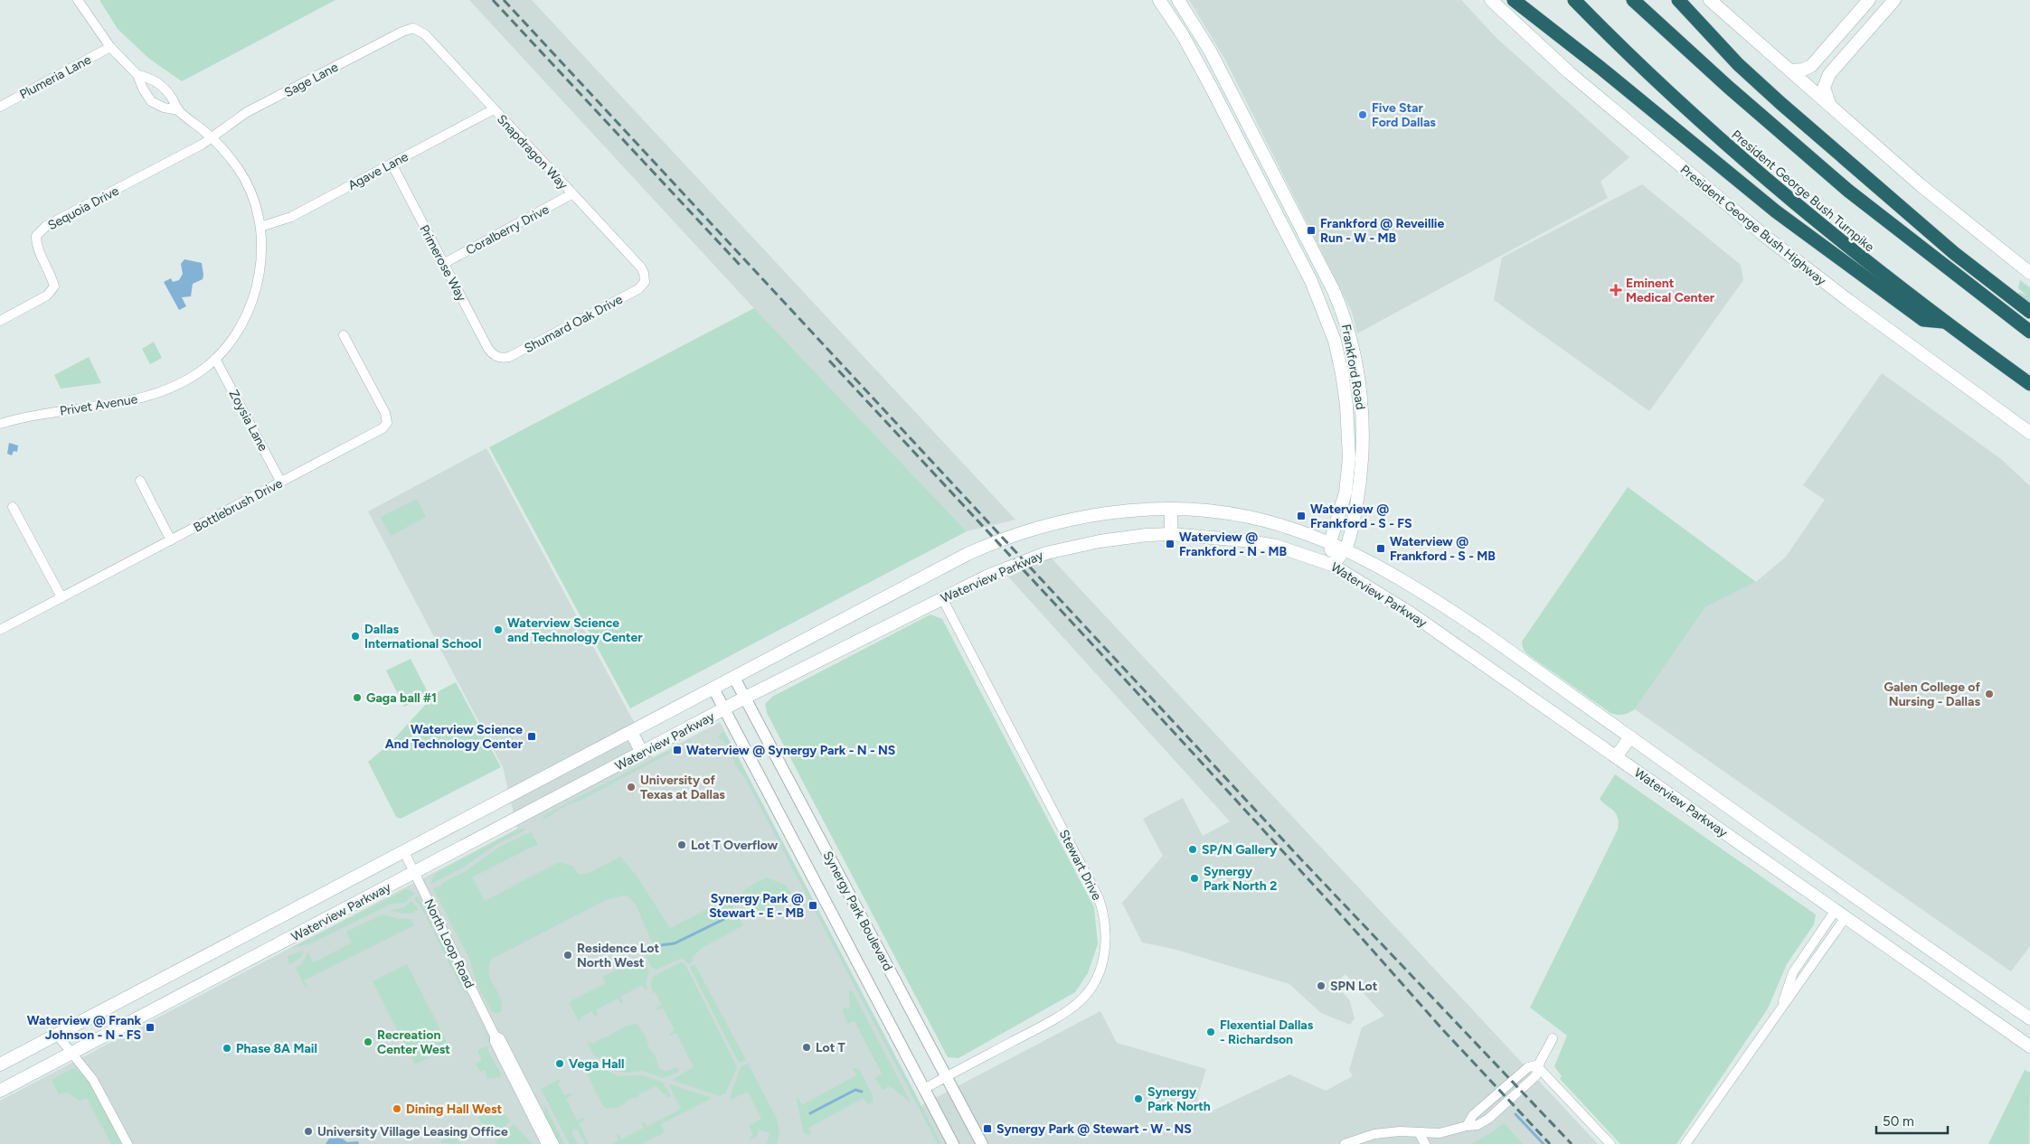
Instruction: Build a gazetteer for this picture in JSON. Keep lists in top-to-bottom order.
{
  "streets": {
    "highway": ["President George Bush Turnpike"],
    "main road": ["President George Bush Highway", "Frankford Road", "Waterview Parkway"],
    "street": [
      "Plumeria Lane",
      "Sage Lane",
      "Snapdragon Way",
      "Agave Lane",
      "Sequoia Drive",
      "Coralberry Drive",
      "Primerose Way",
      "Shumard Oak Drive",
      "Privet Avenue",
      "Zoysia Lane",
      "Bottlebrush Drive",
      "Stewart Drive",
      "Synergy Park Boulevard",
      "North Loop Road"
    ]
  },
  "crossings": [
    ["Sage Lane", "Snapdragon Way"],
    ["Sage Lane", "Sequoia Drive"],
    ["Sage Lane", "Privet Avenue"],
    ["Snapdragon Way", "Agave Lane"],
    ["Snapdragon Way", "Coralberry Drive"],
    ["Snapdragon Way", "Shumard Oak Drive"],
    ["Agave Lane", "Primerose Way"],
    ["Agave Lane", "Privet Avenue"],
    ["Sequoia Drive", "Privet Avenue"],
    ["Coralberry Drive", "Primerose Way"],
    ["Primerose Way", "Shumard Oak Drive"],
    ["Frankford Road", "Waterview Parkway"],
    ["Privet Avenue", "Zoysia Lane"],
    ["Zoysia Lane", "Bottlebrush Drive"],
    ["Waterview Parkway", "Stewart Drive"],
    ["Waterview Parkway", "Synergy Park Boulevard"],
    ["Waterview Parkway", "North Loop Road"],
    ["Stewart Drive", "Synergy Park Boulevard"]
  ],
  "places": {
    "other": [
      "Five Star Ford Dallas",
      "Waterview Science and Technology Center",
      "Dallas International School",
      "Galen College of Nursing - Dallas",
      "Gaga ball #1",
      "University of Texas at Dallas",
      "Lot T Overflow",
      "SP/N Gallery",
      "Synergy Park North 2",
      "Residence Lot North West",
      "SPN Lot",
      "Flexential Dallas - Richardson",
      "Recreation Center West",
      "Lot T",
      "Phase 8A Mail",
      "Vega Hall",
      "Synergy Park North",
      "Dining Hall West",
      "University Village Leasing Office"
    ],
    "transit": [
      "Frankford @ Reveillie Run - W - MB",
      "Waterview @ Frankford - S - FS",
      "Waterview @ Frankford - N - MB",
      "Waterview @ Frankford - S - MB",
      "Waterview Science And Technology Center",
      "Waterview @ Synergy Park - N - NS",
      "Synergy Park @ Stewart - E - MB",
      "Waterview @ Frank Johnson - N - FS",
      "Synergy Park @ Stewart - W - NS"
    ],
    "health": ["Eminent Medical Center"]
  },
  "scale_bar": "50 m"
}
